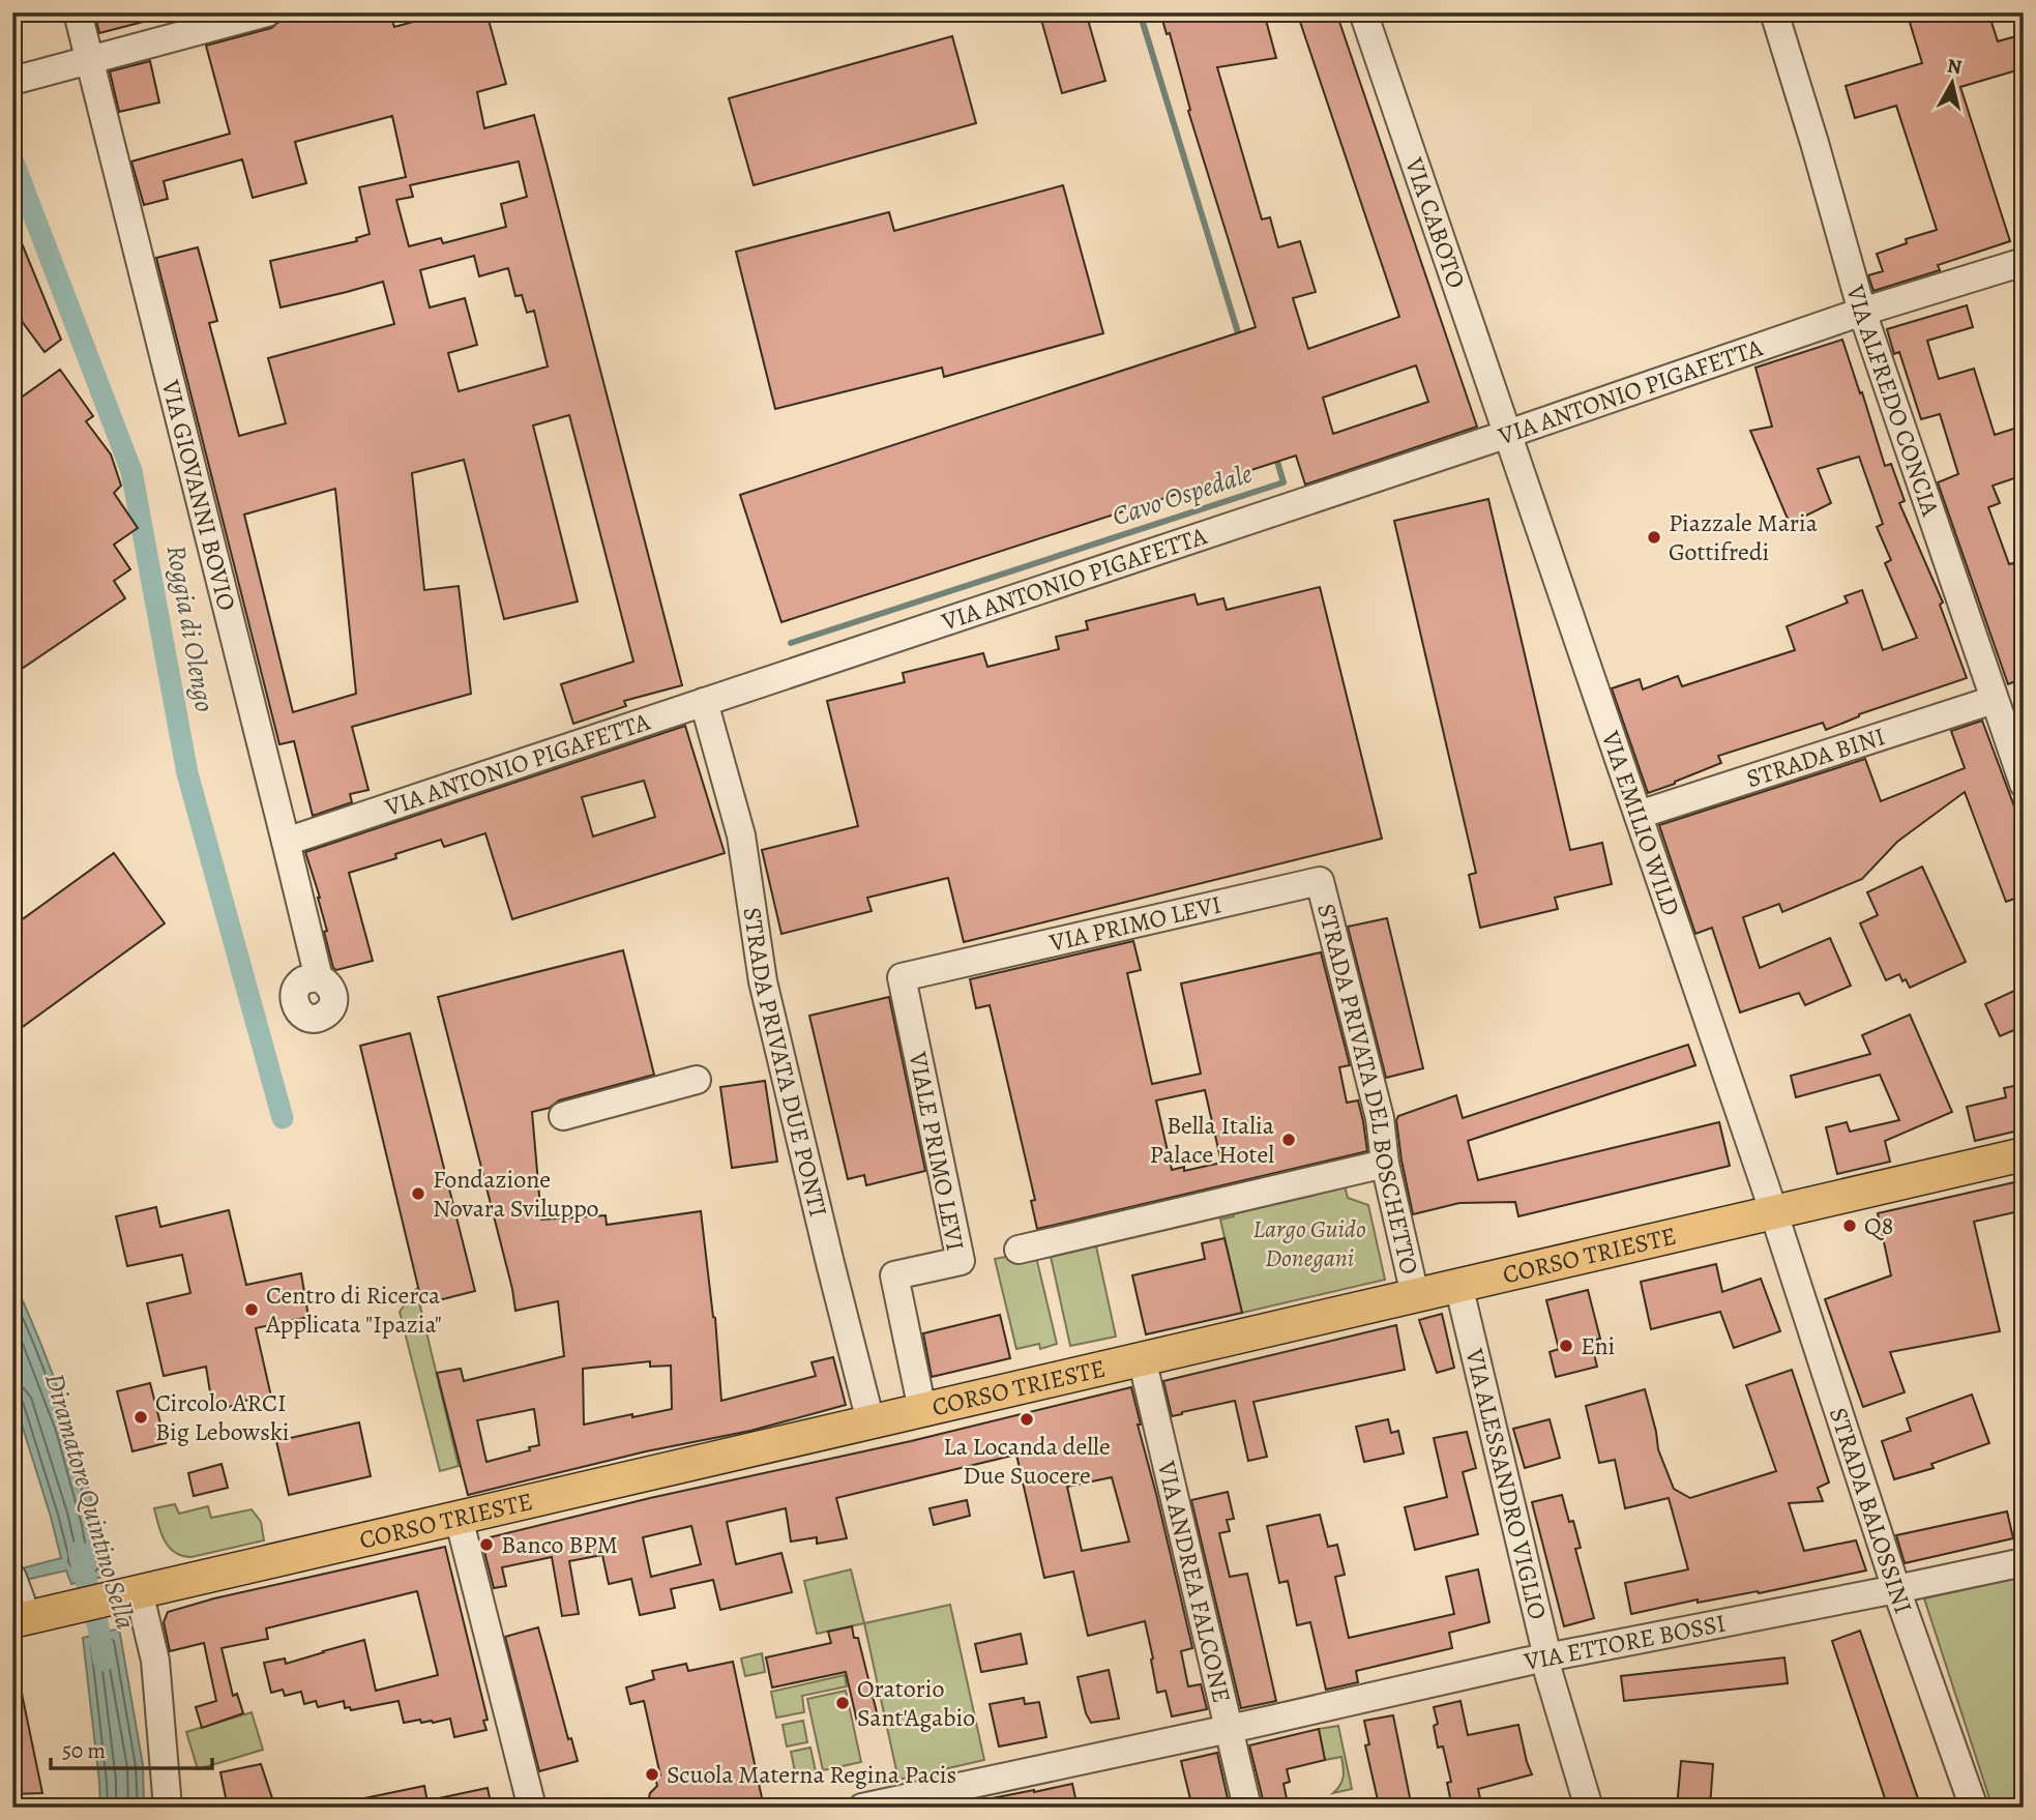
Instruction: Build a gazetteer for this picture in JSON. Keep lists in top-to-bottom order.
{
  "streets": {
    "main road": ["CORSO TRIESTE"],
    "street": [
      "VIA CABOTO",
      "VIA ANTONIO PIGAFETTA",
      "VIA ALFREDO CONCIA",
      "VIA GIOVANNI BOVIO",
      "STRADA BINI",
      "VIA EMILIO WILD",
      "VIA PRIMO LEVI",
      "STRADA PRIVATA DUE PONTI",
      "STRADA PRIVATA DEL BOSCHETTO",
      "VIALE PRIMO LEVI",
      "VIA ALESSANDRO VIGLIO",
      "STRADA BALOSSINI",
      "VIA ANDREA FALCONE",
      "VIA ETTORE BOSSI"
    ]
  },
  "crossings": [
    ["VIA CABOTO", "VIA ANTONIO PIGAFETTA"],
    ["VIA CABOTO", "VIA EMILIO WILD"],
    ["VIA ANTONIO PIGAFETTA", "VIA ALFREDO CONCIA"],
    ["VIA ANTONIO PIGAFETTA", "VIA GIOVANNI BOVIO"],
    ["VIA ANTONIO PIGAFETTA", "VIA EMILIO WILD"],
    ["VIA ANTONIO PIGAFETTA", "STRADA PRIVATA DUE PONTI"],
    ["VIA ALFREDO CONCIA", "STRADA BINI"],
    ["STRADA BINI", "VIA EMILIO WILD"],
    ["VIA EMILIO WILD", "CORSO TRIESTE"],
    ["VIA EMILIO WILD", "STRADA BALOSSINI"],
    ["VIA PRIMO LEVI", "STRADA PRIVATA DEL BOSCHETTO"],
    ["VIA PRIMO LEVI", "VIALE PRIMO LEVI"],
    ["STRADA PRIVATA DUE PONTI", "CORSO TRIESTE"],
    ["STRADA PRIVATA DEL BOSCHETTO", "CORSO TRIESTE"],
    ["VIALE PRIMO LEVI", "CORSO TRIESTE"],
    ["CORSO TRIESTE", "VIA ALESSANDRO VIGLIO"],
    ["CORSO TRIESTE", "STRADA BALOSSINI"],
    ["CORSO TRIESTE", "VIA ANDREA FALCONE"],
    ["VIA ALESSANDRO VIGLIO", "VIA ETTORE BOSSI"],
    ["STRADA BALOSSINI", "VIA ETTORE BOSSI"],
    ["VIA ANDREA FALCONE", "VIA ETTORE BOSSI"]
  ],
  "water": ["Cavo Ospedale", "Roggia di Olengo", "Diramatore Quintino Sella"],
  "parks": ["Largo Guido Donegani"],
  "places": [
    "Piazzale Maria Gottifredi",
    "Bella Italia Palace Hotel",
    "Fondazione Novara Sviluppo",
    "Q8",
    "Centro di Ricerca Applicata \"Ipazia\"",
    "Eni",
    "Circolo ARCI Big Lebowski",
    "La Locanda delle Due Suocere",
    "Banco BPM",
    "Oratorio Sant'Agabio",
    "Scuola Materna Regina Pacis"
  ],
  "scale_bar": "50 m",
  "north": "top"
}
